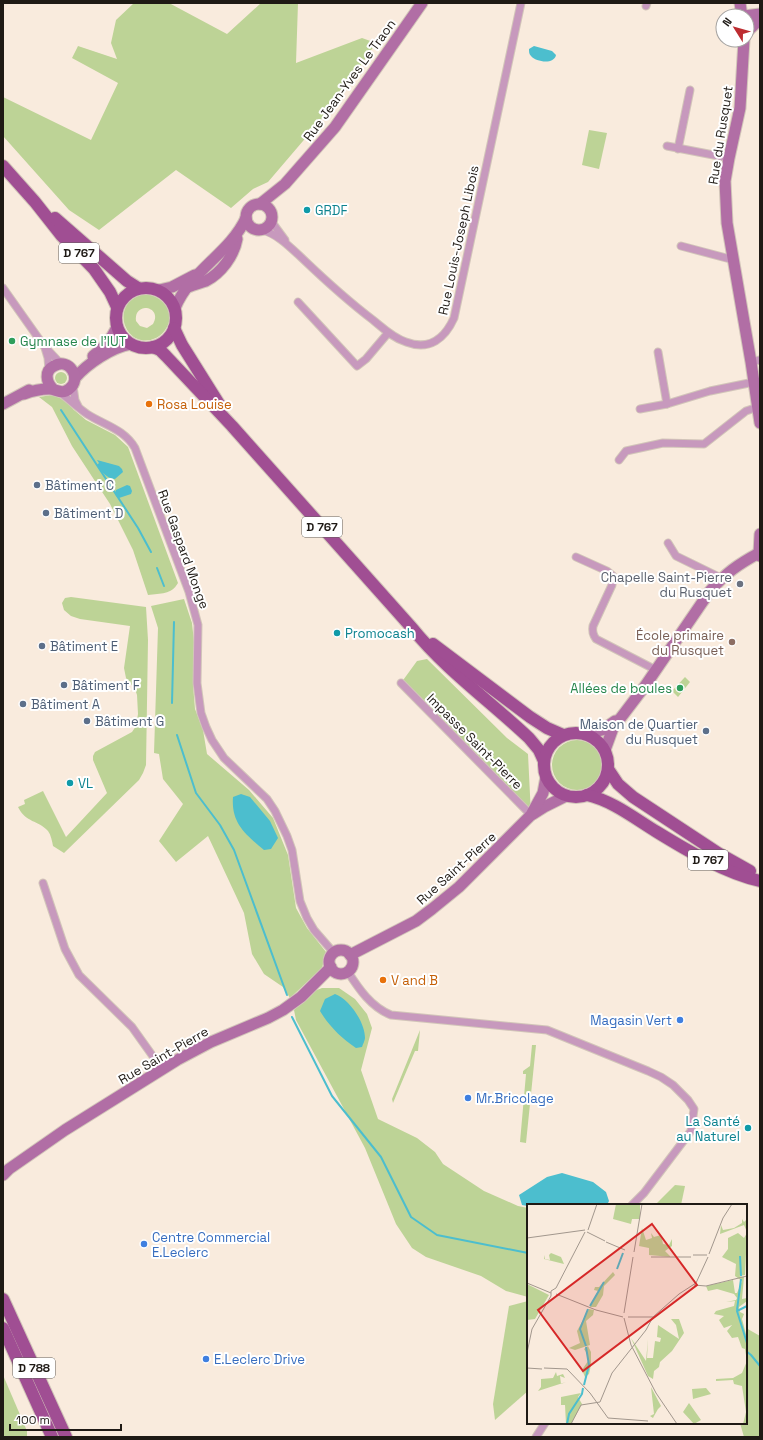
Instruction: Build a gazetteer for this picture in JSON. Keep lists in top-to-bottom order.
{
  "streets": {
    "main road": [
      "Rue Jean-Yves Le Traon",
      "Rue du Rusquet",
      "D 767",
      "Rue Saint-Pierre",
      "D 788"
    ],
    "street": ["Rue Louis-Joseph Libois", "Rue Gaspard Monge", "Impasse Saint-Pierre"]
  },
  "crossings": [
    ["Rue Jean-Yves Le Traon", "Rue Louis-Joseph Libois"],
    ["D 767", "Rue Saint-Pierre"],
    ["Rue Gaspard Monge", "Rue Saint-Pierre"],
    ["Impasse Saint-Pierre", "Rue Saint-Pierre"]
  ],
  "places": [
    "GRDF",
    "Gymnase de l'IUT",
    "Rosa Louise",
    "Bâtiment C",
    "Bâtiment D",
    "Chapelle Saint-Pierre du Rusquet",
    "Promocash",
    "École primaire du Rusquet",
    "Bâtiment E",
    "Bâtiment F",
    "Allées de boules",
    "Bâtiment A",
    "Bâtiment G",
    "Maison de Quartier du Rusquet",
    "VL",
    "V and B",
    "Magasin Vert",
    "Mr.Bricolage",
    "La Santé au Naturel",
    "Centre Commercial E.Leclerc",
    "E.Leclerc Drive"
  ],
  "scale_bar": "100 m",
  "north": "top left"
}
